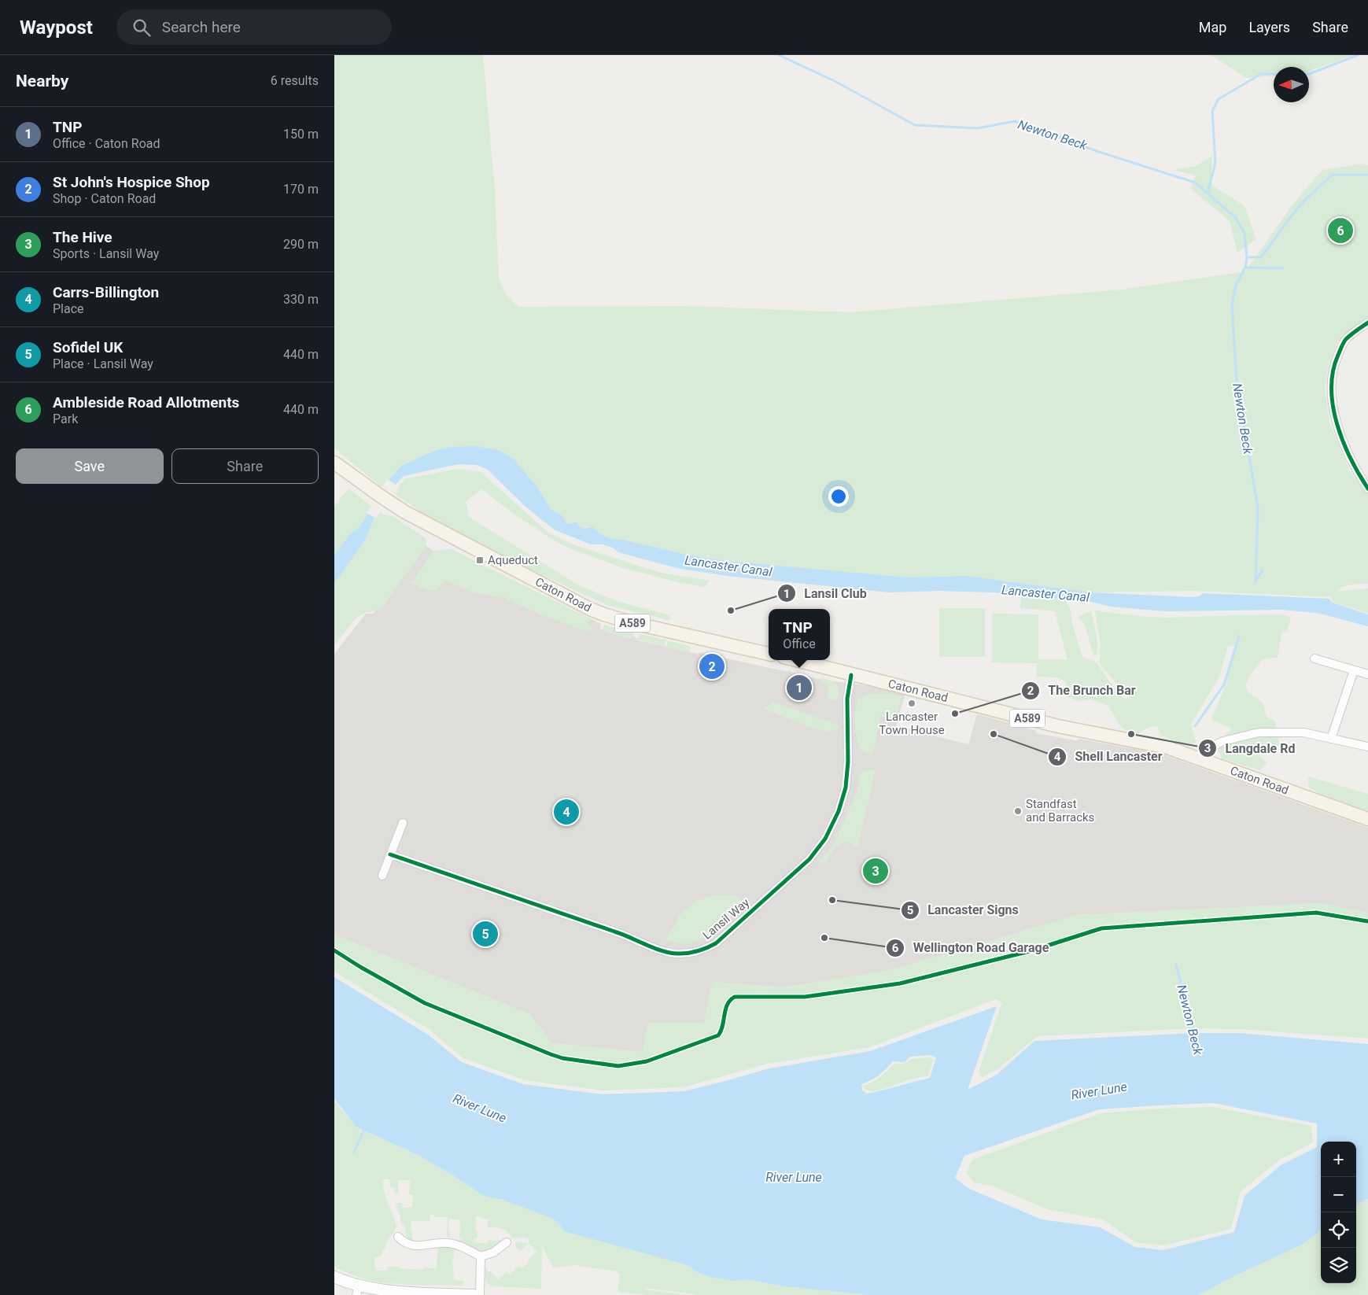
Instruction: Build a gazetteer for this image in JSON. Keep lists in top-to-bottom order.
{
  "streets": {
    "main road": ["Caton Road", "A589"],
    "street": ["Lansil Way"]
  },
  "crossings": [
    ["Caton Road", "Lansil Way"]
  ],
  "water": ["Newton Beck", "Lancaster Canal", "River Lune"],
  "places": {
    "transit": ["Aqueduct"],
    "other": [
      "Lansil Club",
      "Lancaster Town House",
      "The Brunch Bar",
      "Shell Lancaster",
      "Langdale Rd",
      "Standfast and Barracks",
      "Lancaster Signs",
      "Wellington Road Garage"
    ]
  },
  "north": "left",
  "page": {
    "header": "Waypost",
    "search": "Search here",
    "nav": ["Map", "Layers", "Share"],
    "heading": ["Nearby", "6 results"],
    "list": [
      {
        "mark": "1",
        "name": "TNP",
        "note": "Office · Caton Road",
        "value": "150 m"
      },
      {
        "mark": "2",
        "name": "St John's Hospice Shop",
        "note": "Shop · Caton Road",
        "value": "170 m"
      },
      {
        "mark": "3",
        "name": "The Hive",
        "note": "Sports · Lansil Way",
        "value": "290 m"
      },
      {
        "mark": "4",
        "name": "Carrs-Billington",
        "note": "Place",
        "value": "330 m"
      },
      {
        "mark": "5",
        "name": "Sofidel UK",
        "note": "Place · Lansil Way",
        "value": "440 m"
      },
      {
        "mark": "6",
        "name": "Ambleside Road Allotments",
        "note": "Park",
        "value": "440 m"
      }
    ],
    "pins": [
      "6",
      "2",
      "1",
      "4",
      "3",
      "5"
    ],
    "buttons": ["Save", "Share"],
    "popup": ["TNP", "Office"],
    "map_buttons": ["+", "−"]
  }
}
